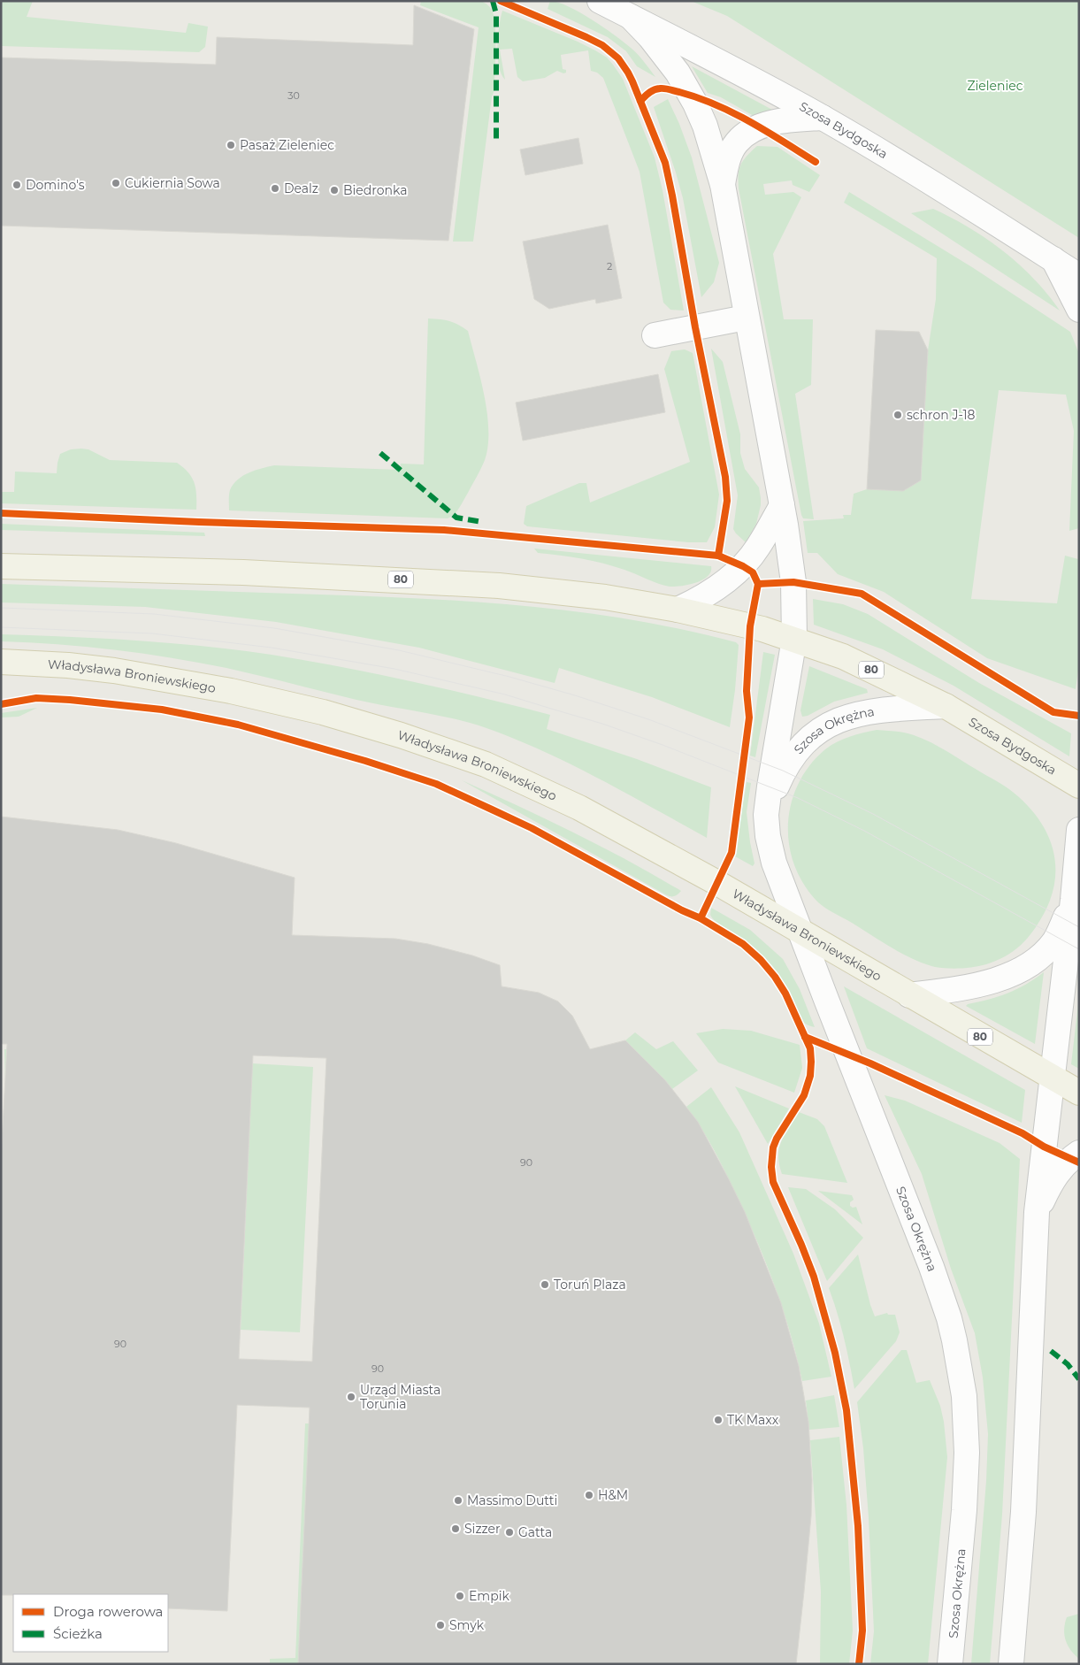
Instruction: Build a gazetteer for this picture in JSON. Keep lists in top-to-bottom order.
{
  "streets": {
    "main road": ["Szosa Bydgoska", "80", "Władysława Broniewskiego"],
    "street": ["Szosa Okrężna"]
  },
  "crossings": [
    ["Szosa Bydgoska", "80"],
    ["Szosa Bydgoska", "Szosa Okrężna"],
    ["80", "Władysława Broniewskiego"],
    ["80", "Szosa Okrężna"],
    ["Władysława Broniewskiego", "Szosa Okrężna"]
  ],
  "parks": ["Zieleniec"],
  "places": [
    "Pasaż Zieleniec",
    "Cukiernia Sowa",
    "Domino's",
    "Dealz",
    "Biedronka",
    "schron J-18",
    "Toruń Plaza",
    "Urząd Miasta Torunia",
    "TK Maxx",
    "H&M",
    "Massimo Dutti",
    "Sizzer",
    "Gatta",
    "Empik",
    "Smyk"
  ],
  "house_numbers": [
    "30",
    "2",
    "90",
    "90",
    "90"
  ],
  "legend": ["Droga rowerowa", "Ścieżka"]
}
